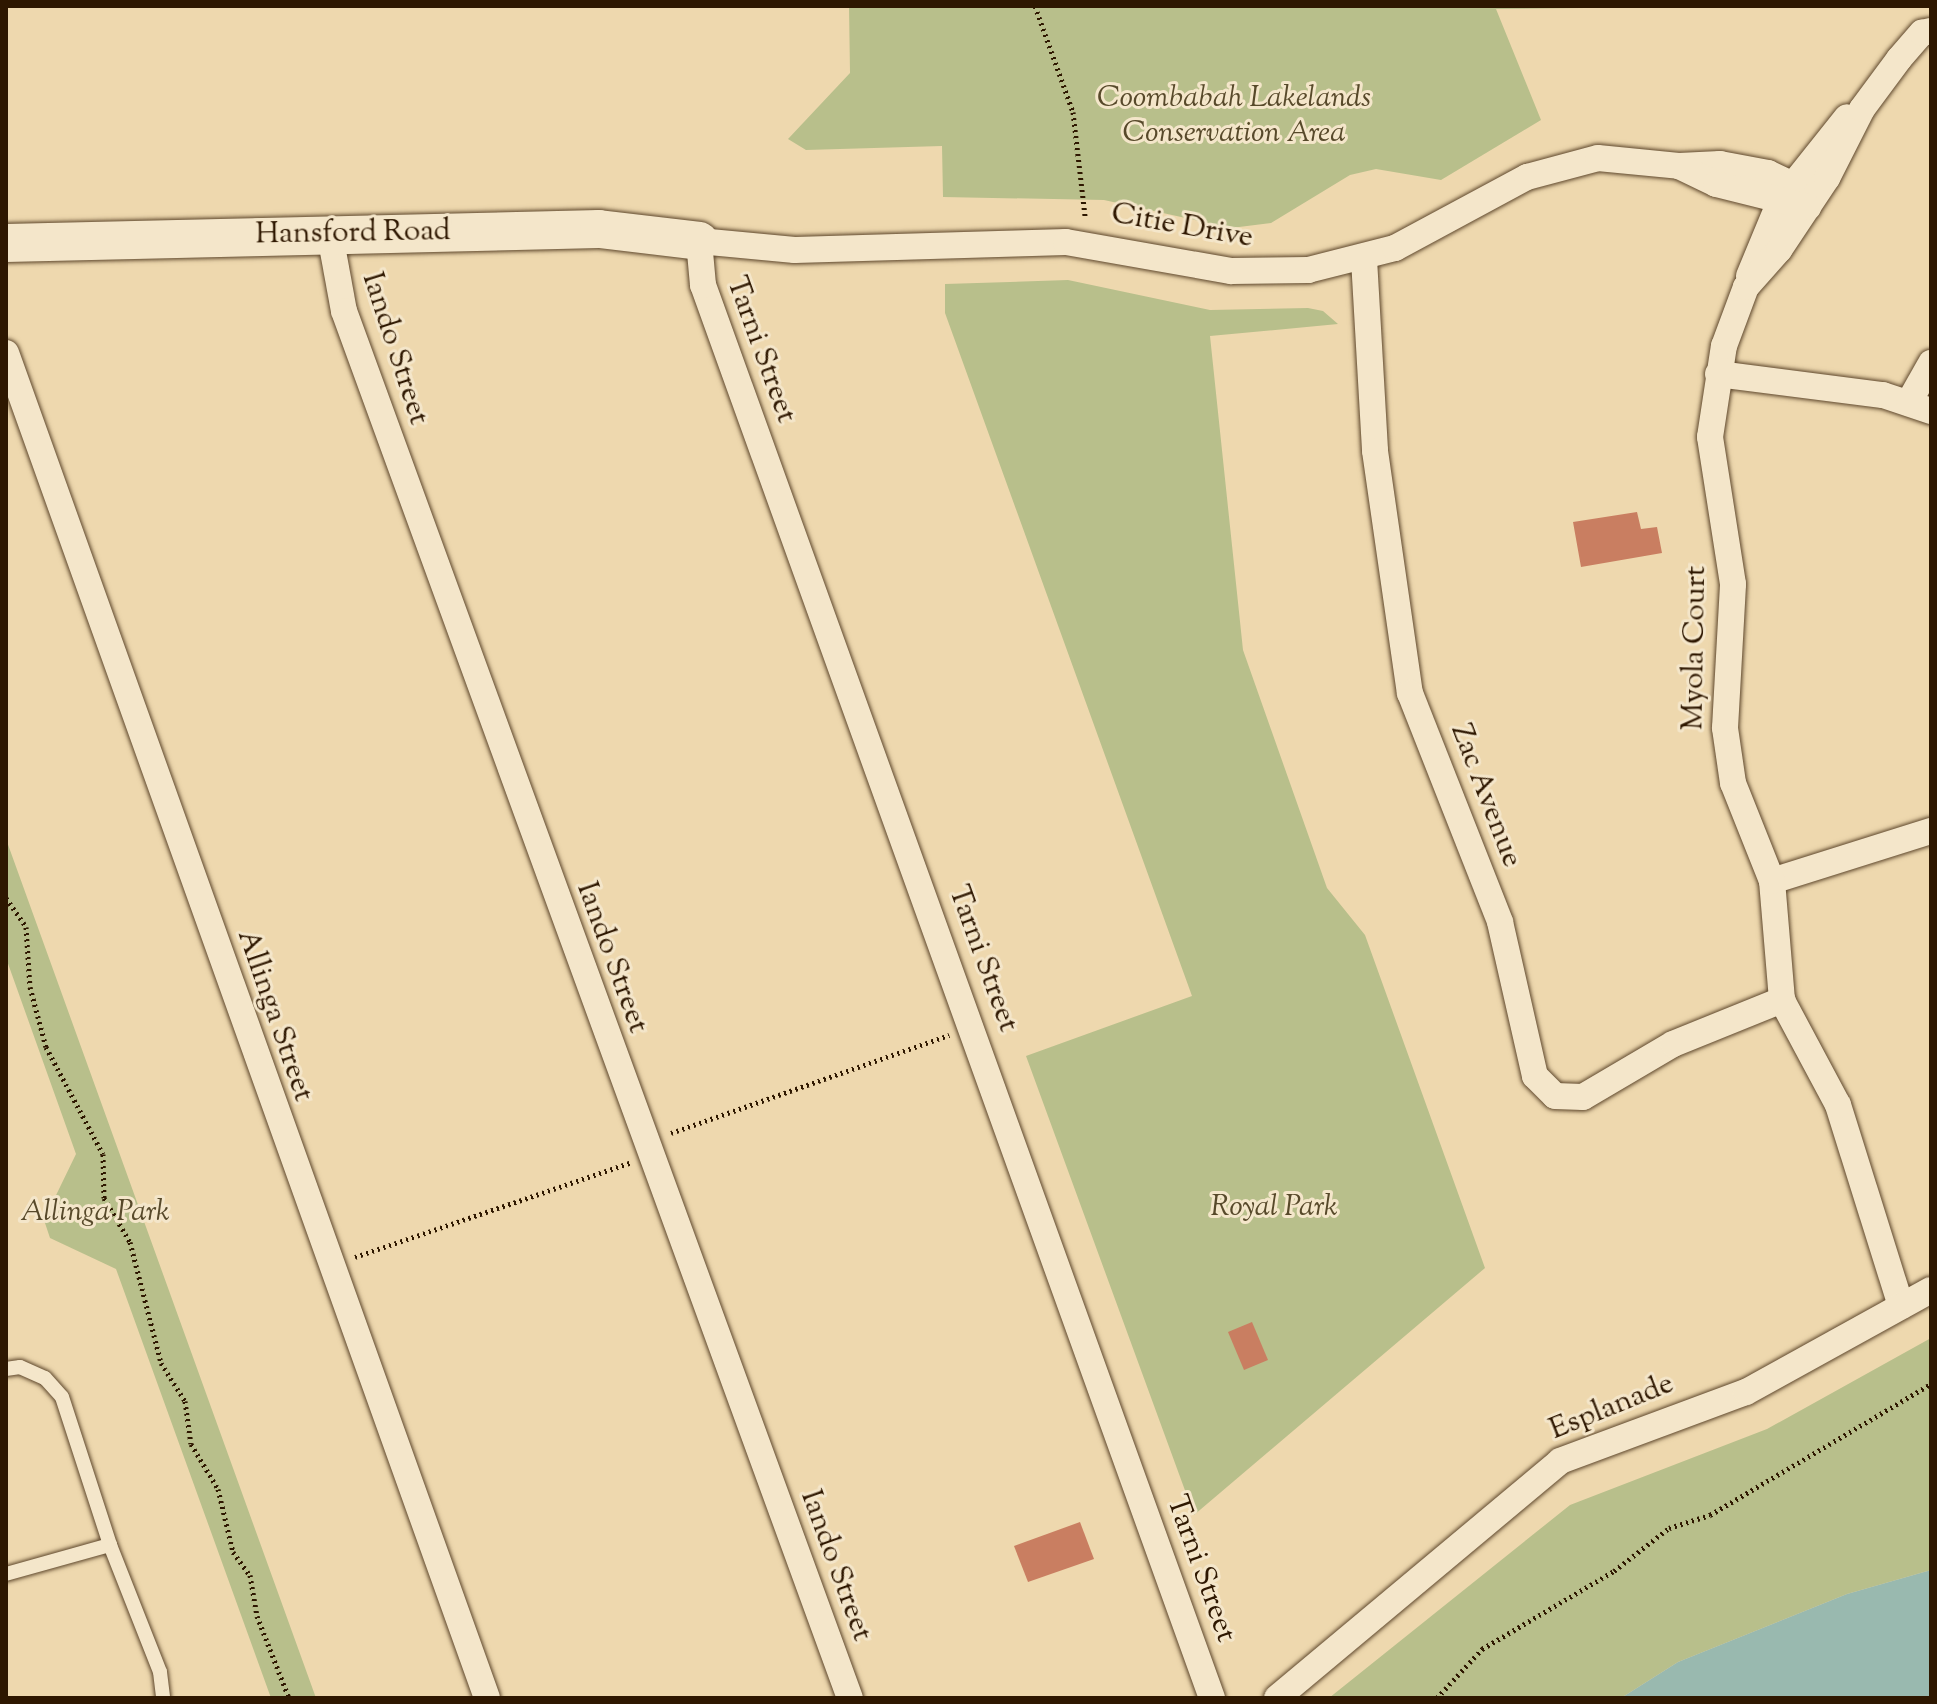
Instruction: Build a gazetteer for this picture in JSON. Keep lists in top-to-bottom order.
{
  "streets": {
    "street": [
      "Citie Drive",
      "Hansford Road",
      "Iando Street",
      "Tarni Street",
      "Myola Court",
      "Zac Avenue",
      "Allinga Street",
      "Esplanade"
    ]
  },
  "crossings": [
    ["Citie Drive", "Hansford Road"],
    ["Citie Drive", "Tarni Street"],
    ["Citie Drive", "Myola Court"],
    ["Citie Drive", "Zac Avenue"],
    ["Hansford Road", "Iando Street"],
    ["Hansford Road", "Tarni Street"],
    ["Myola Court", "Zac Avenue"],
    ["Myola Court", "Esplanade"]
  ],
  "parks": ["Coombabah Lakelands Conservation Area", "Royal Park", "Allinga Park"]
}
